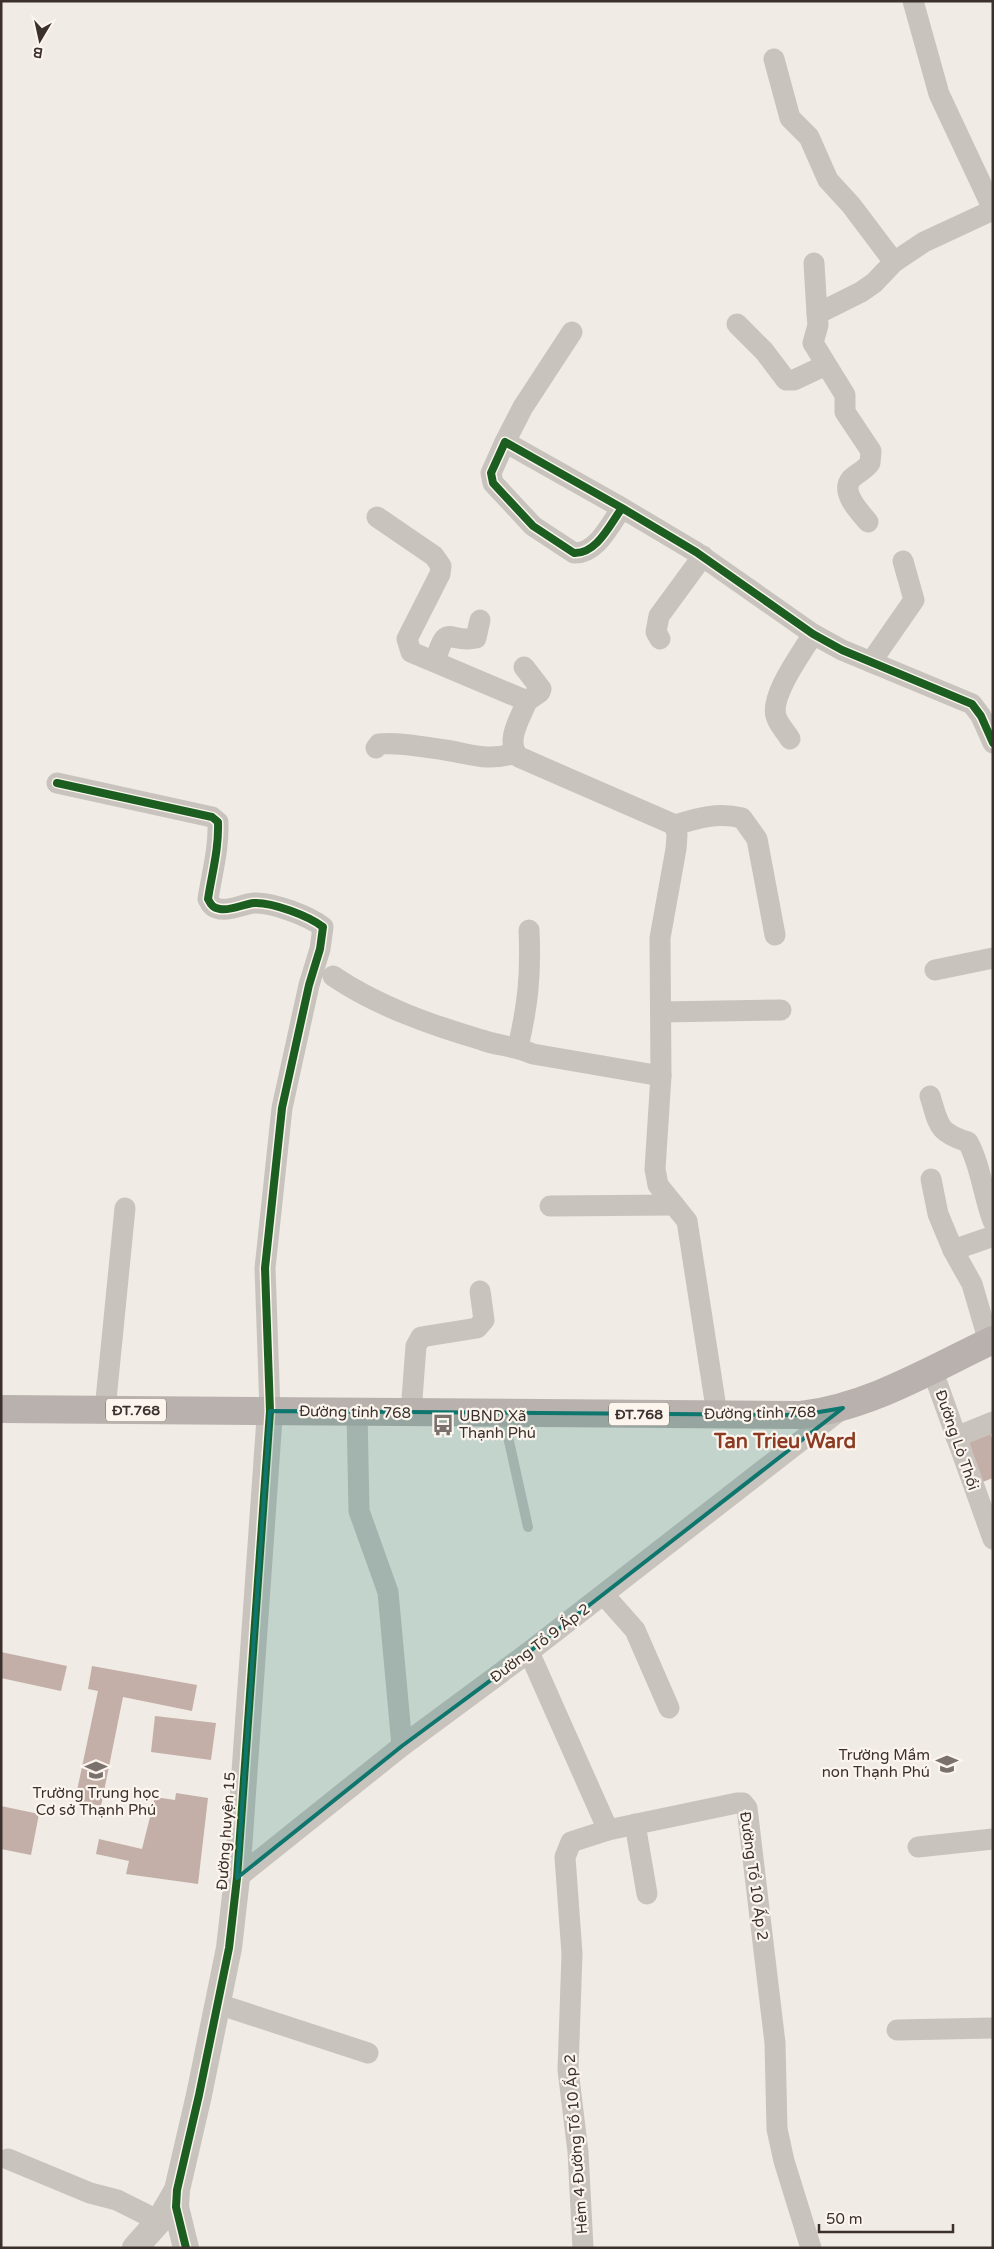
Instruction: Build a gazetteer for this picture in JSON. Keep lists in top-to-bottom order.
{
  "streets": {
    "main road": ["ĐT.768", "Đường tỉnh 768"],
    "street": [
      "Đường Lò Thổi",
      "Đường Tổ 9 Ấp 2",
      "Đường huyện 15",
      "Đường Tổ 10 Ấp 2",
      "Hẻm 4 Đường Tổ 10 Ấp 2"
    ]
  },
  "crossings": [
    ["Đường tỉnh 768", "Đường Lò Thổi"],
    ["Đường tỉnh 768", "Đường Tổ 9 Ấp 2"],
    ["Đường tỉnh 768", "Đường huyện 15"],
    ["Đường Tổ 9 Ấp 2", "Đường huyện 15"],
    ["Đường Tổ 10 Ấp 2", "Hẻm 4 Đường Tổ 10 Ấp 2"]
  ],
  "districts": ["Tan Trieu Ward"],
  "places": {
    "bus stop": ["UBND Xã Thạnh Phú"],
    "school or university": ["Trường Mầm non Thạnh Phú", "Trường Trung học Cơ sở Thạnh Phú"]
  },
  "scale_bar": "50 m",
  "north": "bottom"
}
